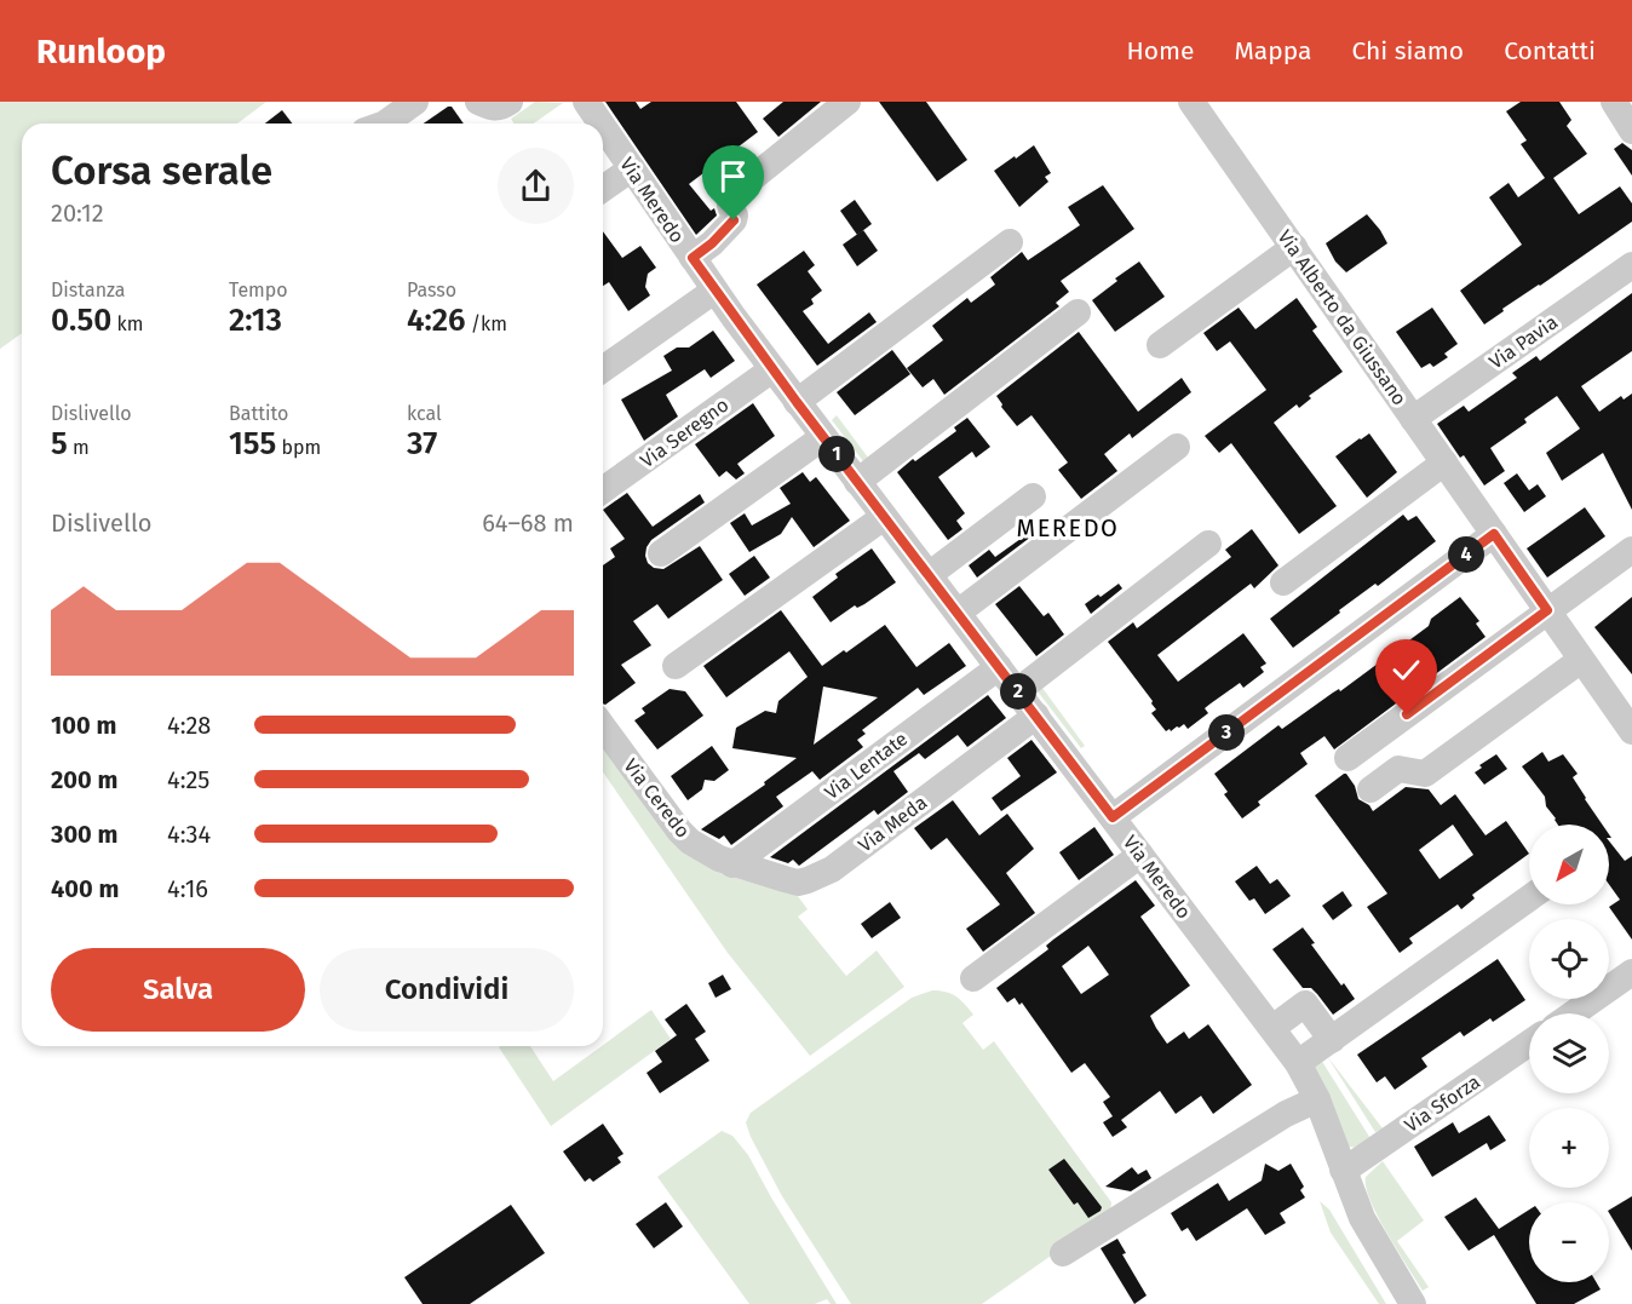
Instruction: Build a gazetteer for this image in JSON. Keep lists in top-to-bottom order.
{
  "streets": {
    "street": [
      "Via Meredo",
      "Via Alberto da Giussano",
      "Via Pavia",
      "Via Seregno",
      "Via Lentate",
      "Via Ceredo",
      "Via Meda",
      "Via Sforza"
    ]
  },
  "crossings": [
    ["Via Meredo", "Via Seregno"],
    ["Via Meredo", "Via Lentate"],
    ["Via Meredo", "Via Meda"],
    ["Via Meredo", "Via Sforza"],
    ["Via Alberto da Giussano", "Via Pavia"],
    ["Via Lentate", "Via Ceredo"],
    ["Via Lentate", "Via Meda"],
    ["Via Ceredo", "Via Meda"]
  ],
  "districts": ["MEREDO"],
  "north": "bottom left",
  "page": {
    "header": "Runloop",
    "nav": [
      "Home",
      "Mappa",
      "Chi siamo",
      "Contatti"
    ],
    "heading": ["Corsa serale", "20:12"],
    "stats": [
      ["Distanza", "0.50 km"],
      ["Tempo", "2:13"],
      ["Passo", "4:26 /km"],
      ["Dislivello", "5 m"],
      ["Battito", "155 bpm"],
      ["kcal", "37"]
    ],
    "pins": [
      "1",
      "4",
      "2",
      "3"
    ],
    "chart": ["Dislivello", "64–68 m"],
    "list": [
      {
        "name": "100 m",
        "note": "4:28"
      },
      {
        "name": "200 m",
        "note": "4:25"
      },
      {
        "name": "300 m",
        "note": "4:34"
      },
      {
        "name": "400 m",
        "note": "4:16"
      }
    ],
    "map_buttons": ["+", "−"],
    "buttons": ["Salva", "Condividi"]
  }
}
